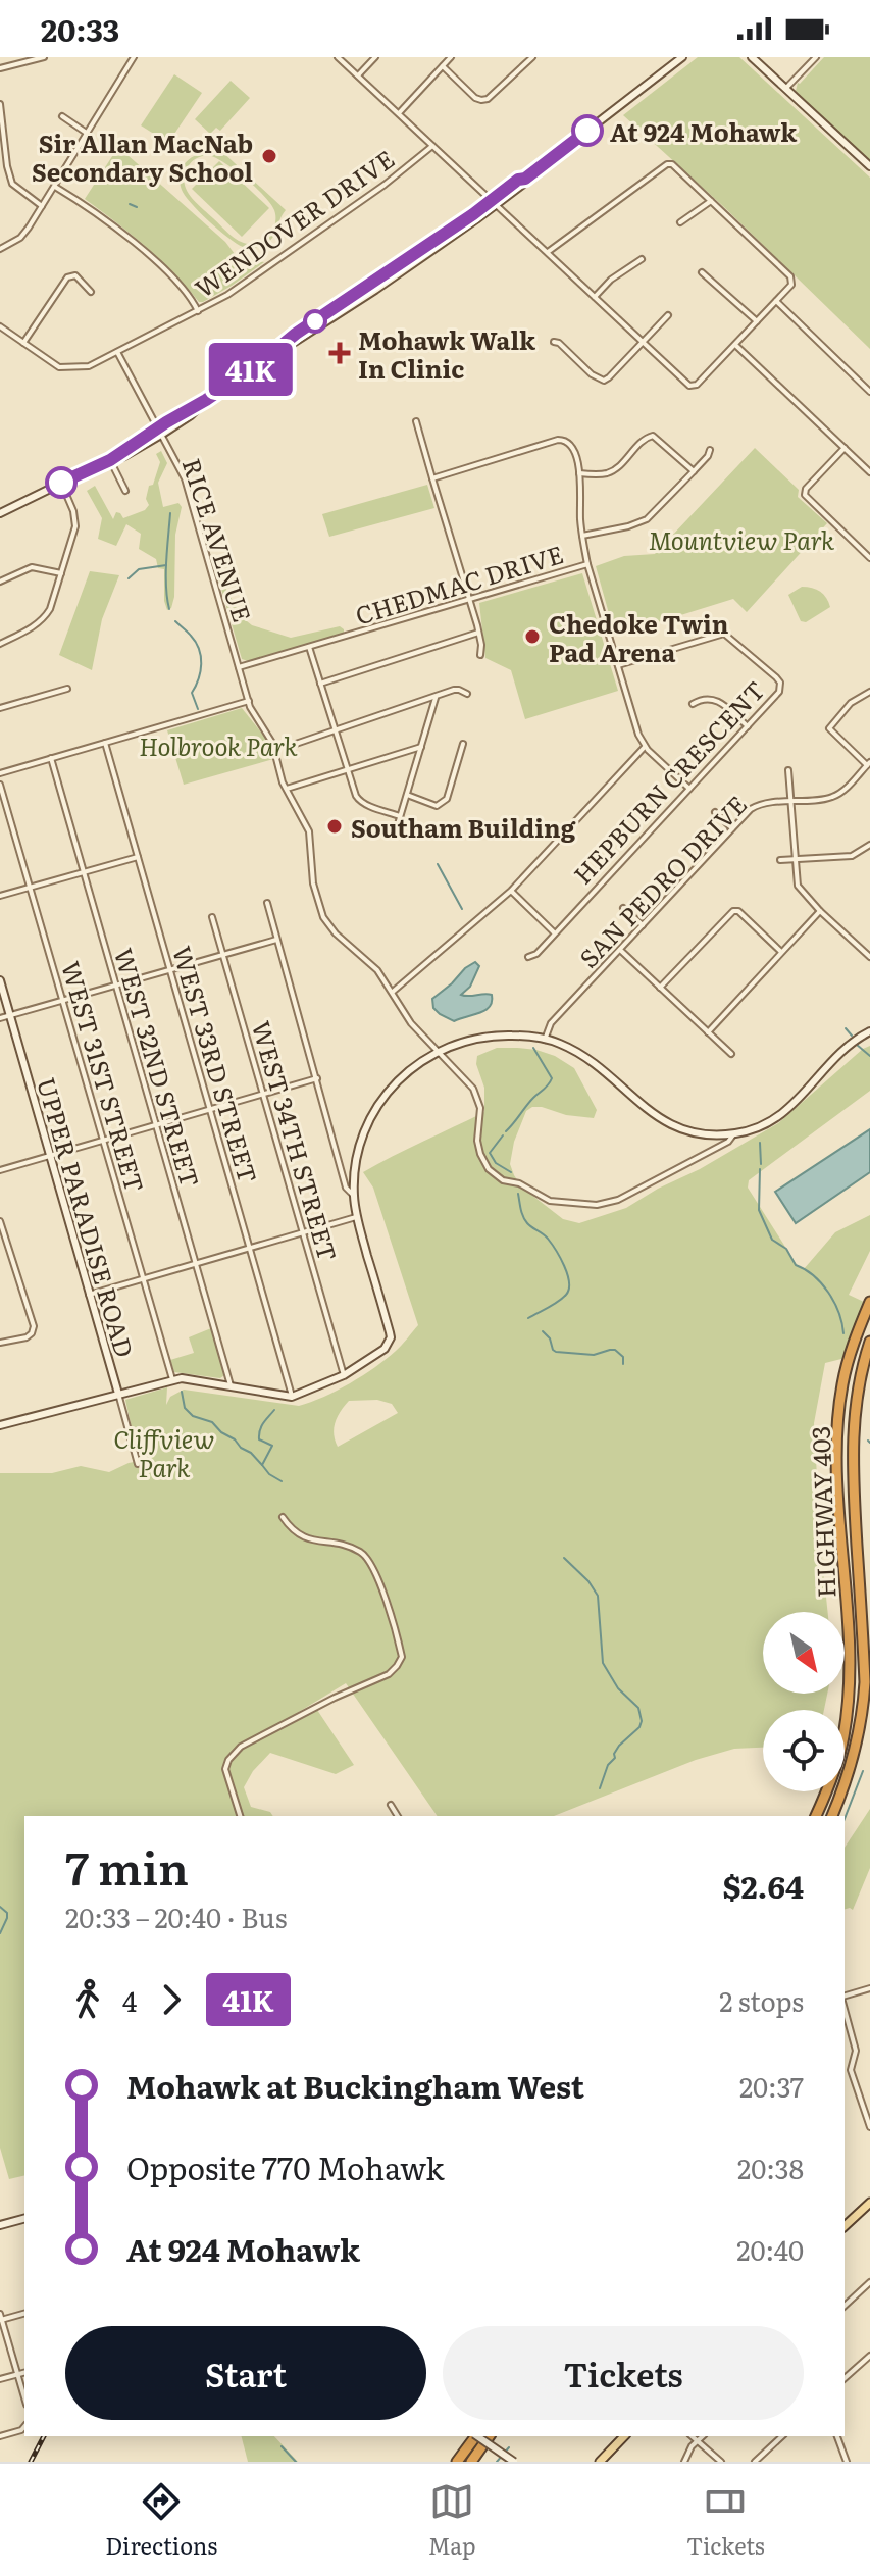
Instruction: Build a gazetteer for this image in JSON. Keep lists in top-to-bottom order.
{
  "streets": {
    "highway": ["HIGHWAY 403"],
    "street": [
      "WENDOVER DRIVE",
      "RICE AVENUE",
      "CHEDMAC DRIVE",
      "HEPBURN CRESCENT",
      "SAN PEDRO DRIVE",
      "WEST 33RD STREET",
      "WEST 32ND STREET",
      "WEST 31ST STREET",
      "WEST 34TH STREET",
      "UPPER PARADISE ROAD"
    ]
  },
  "crossings": [
    ["WENDOVER DRIVE", "RICE AVENUE"],
    ["RICE AVENUE", "CHEDMAC DRIVE"],
    ["CHEDMAC DRIVE", "HEPBURN CRESCENT"]
  ],
  "parks": ["Mountview Park", "Holbrook Park", "Cliffview Park"],
  "places": {
    "other": [
      "At 924 Mohawk",
      "Sir Allan MacNab Secondary School",
      "Chedoke Twin Pad Arena",
      "Southam Building"
    ],
    "health": ["Mohawk Walk In Clinic"]
  },
  "lines": ["bus line 41K"],
  "north": "bottom right",
  "page": {
    "status": "20:33",
    "on_map": "41K",
    "heading": ["7 min", "20:33 – 20:40 · Bus", "$2.64"],
    "legs": ["4", "41K", "2 stops"],
    "list": [
      {
        "name": "Mohawk at Buckingham West",
        "value": "20:37"
      },
      {
        "name": "Opposite 770 Mohawk",
        "value": "20:38"
      },
      {
        "name": "At 924 Mohawk",
        "value": "20:40"
      }
    ],
    "buttons": ["Start", "Tickets"],
    "tabs": ["Directions", "Map", "Tickets"]
  }
}
